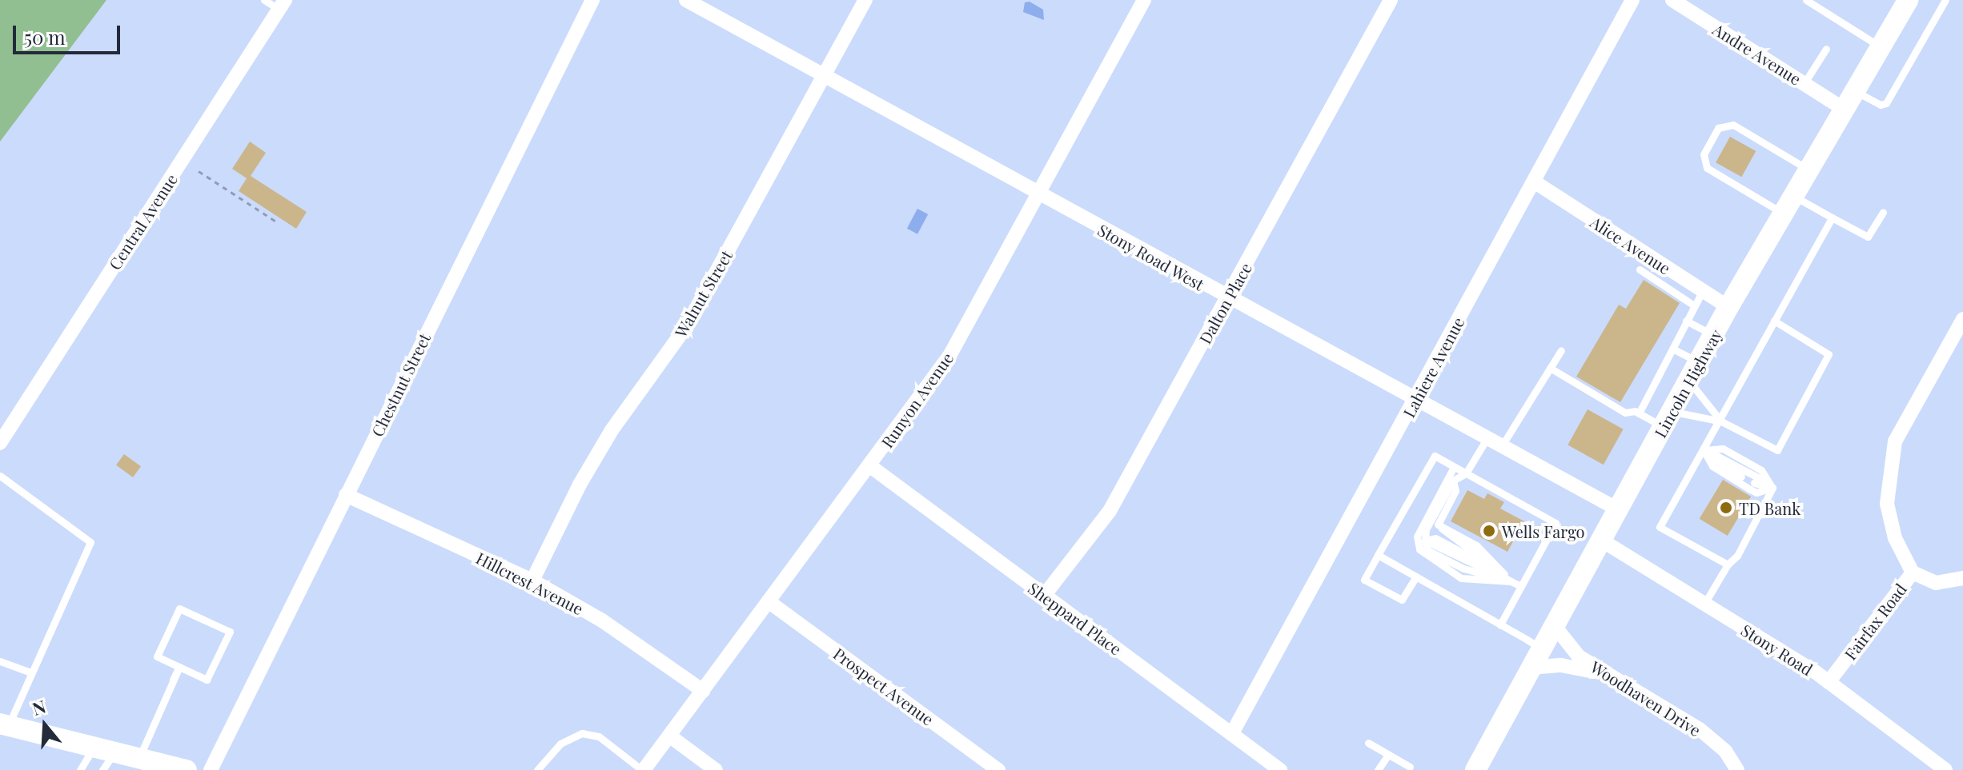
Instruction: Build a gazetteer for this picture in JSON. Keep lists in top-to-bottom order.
{
  "streets": {
    "main road": ["Lincoln Highway"],
    "street": [
      "Andre Avenue",
      "Central Avenue",
      "Alice Avenue",
      "Stony Road West",
      "Walnut Street",
      "Dalton Place",
      "Lahiere Avenue",
      "Chestnut Street",
      "Runyon Avenue",
      "Hillcrest Avenue",
      "Sheppard Place",
      "Fairfax Road",
      "Stony Road",
      "Prospect Avenue",
      "Woodhaven Drive"
    ]
  },
  "crossings": [
    ["Andre Avenue", "Lincoln Highway"],
    ["Alice Avenue", "Lahiere Avenue"],
    ["Alice Avenue", "Lincoln Highway"],
    ["Stony Road West", "Walnut Street"],
    ["Stony Road West", "Dalton Place"],
    ["Stony Road West", "Lahiere Avenue"],
    ["Stony Road West", "Lincoln Highway"],
    ["Stony Road West", "Runyon Avenue"],
    ["Walnut Street", "Hillcrest Avenue"],
    ["Dalton Place", "Sheppard Place"],
    ["Lahiere Avenue", "Sheppard Place"],
    ["Lincoln Highway", "Stony Road"],
    ["Lincoln Highway", "Woodhaven Drive"],
    ["Chestnut Street", "Hillcrest Avenue"],
    ["Runyon Avenue", "Hillcrest Avenue"],
    ["Runyon Avenue", "Sheppard Place"],
    ["Runyon Avenue", "Prospect Avenue"],
    ["Fairfax Road", "Stony Road"]
  ],
  "places": ["TD Bank", "Wells Fargo"],
  "scale_bar": "50 m",
  "north": "top"
}
